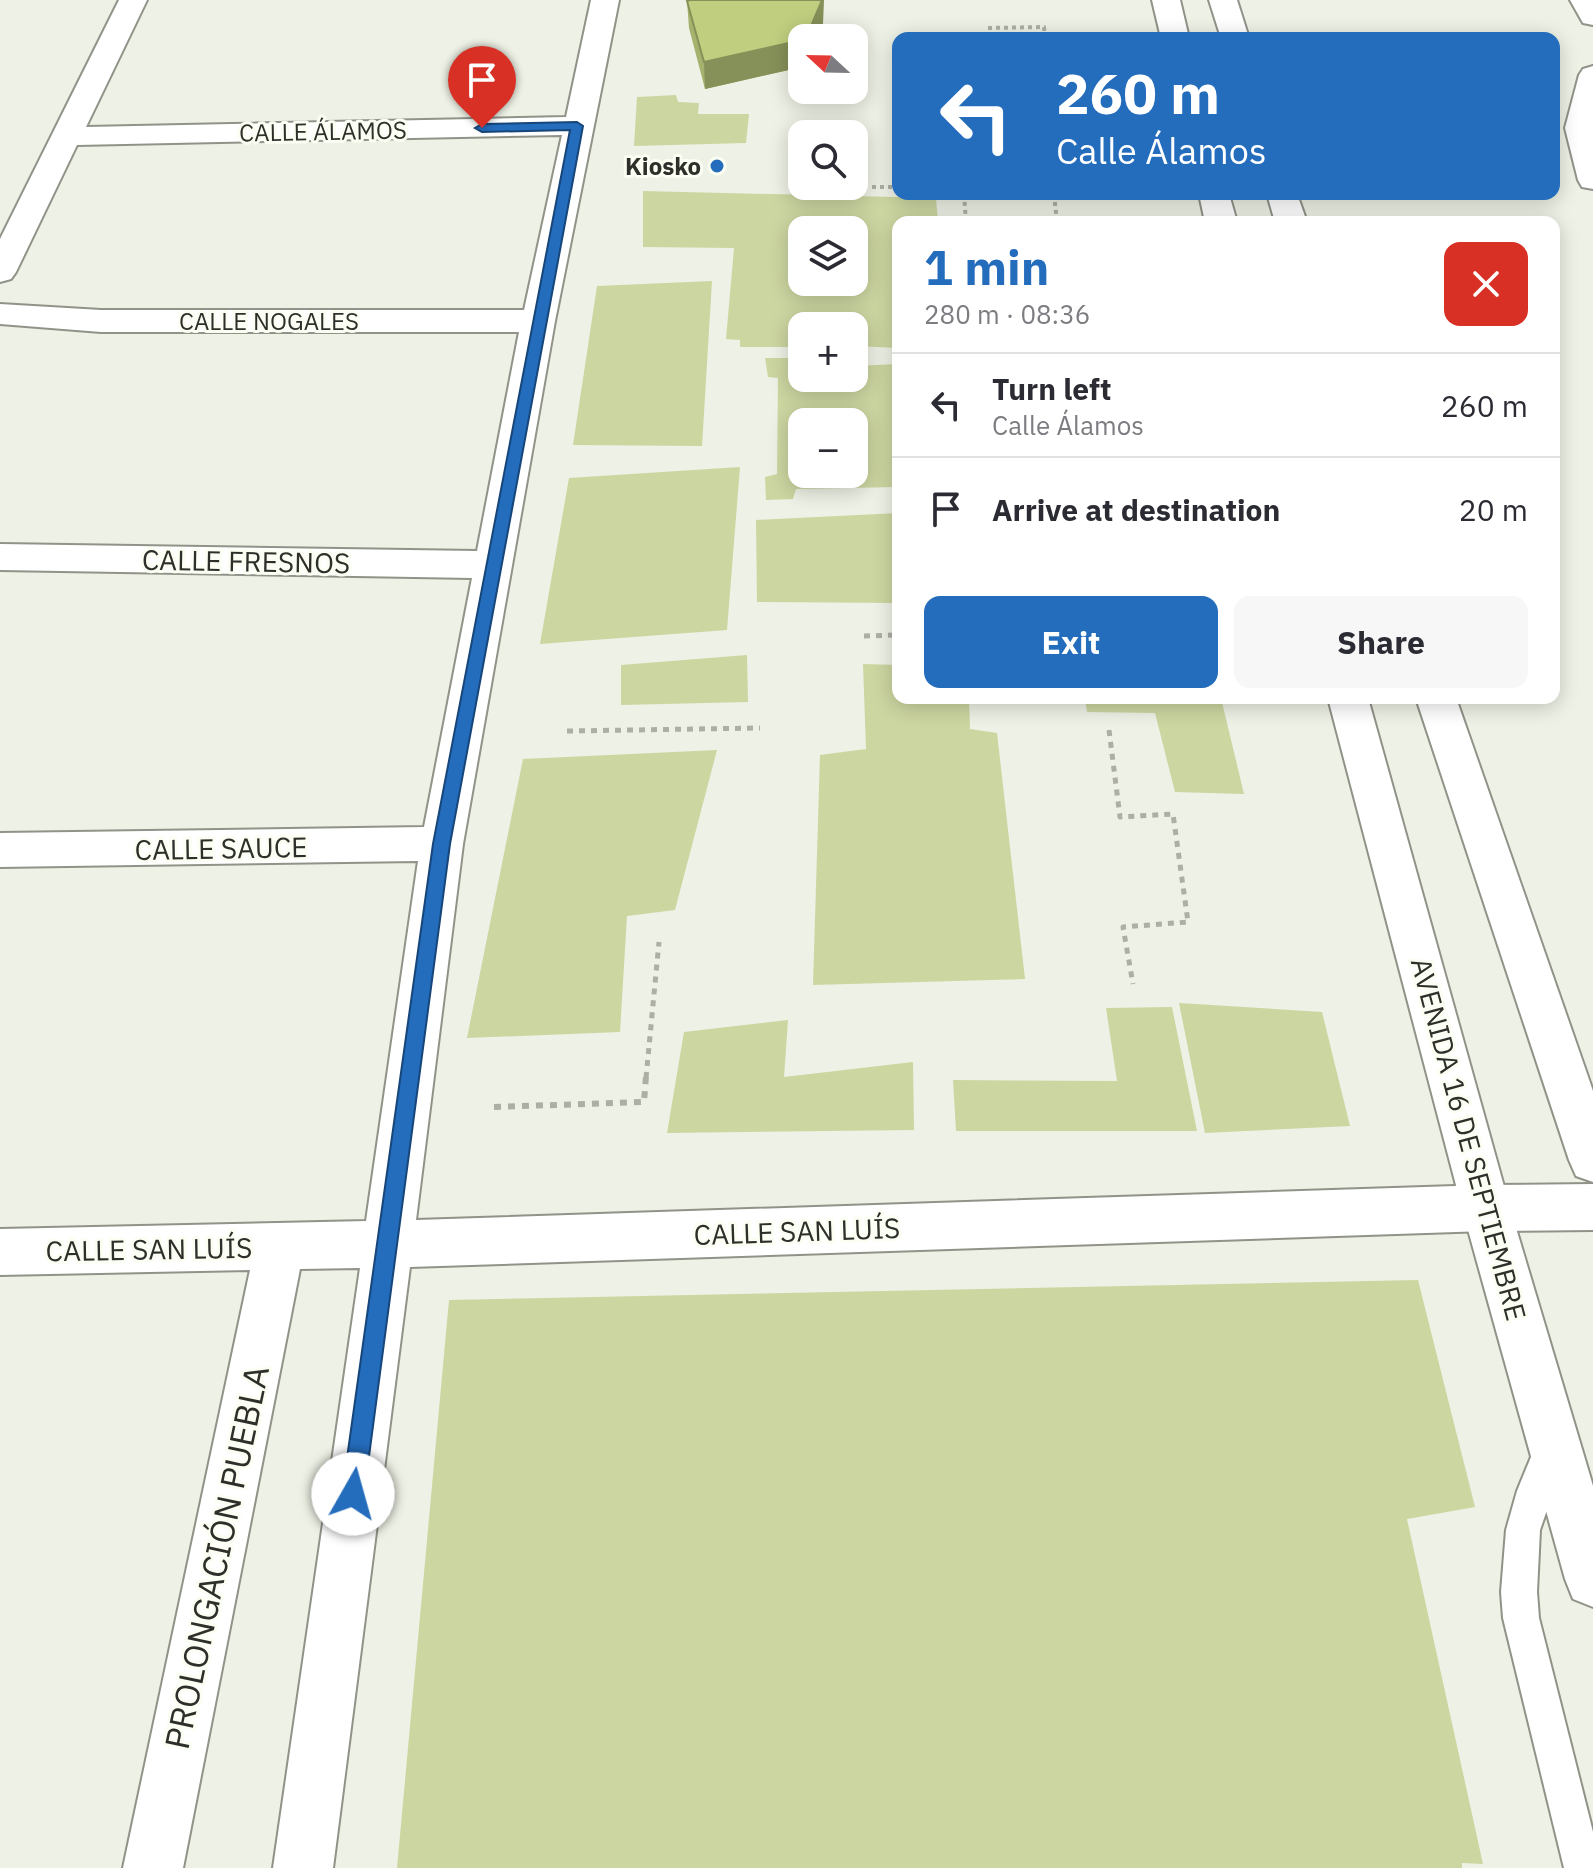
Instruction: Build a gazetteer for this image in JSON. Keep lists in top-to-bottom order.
{
  "streets": {
    "street": [
      "CALLE ÁLAMOS",
      "CALLE NOGALES",
      "CALLE FRESNOS",
      "CALLE SAUCE",
      "AVENIDA 16 DE SEPTIEMBRE",
      "CALLE SAN LUÍS",
      "PROLONGACIÓN PUEBLA"
    ]
  },
  "crossings": [
    ["AVENIDA 16 DE SEPTIEMBRE", "CALLE SAN LUÍS"],
    ["CALLE SAN LUÍS", "PROLONGACIÓN PUEBLA"]
  ],
  "places": ["Kiosko"],
  "north": "left",
  "page": {
    "map_buttons": ["+", "−"],
    "turn": ["260 m", "Calle Álamos"],
    "heading": ["1 min", "280 m · 08:36"],
    "list": [
      {
        "name": "Turn left",
        "note": "Calle Álamos",
        "value": "260 m"
      },
      {
        "name": "Arrive at destination",
        "value": "20 m"
      }
    ],
    "buttons": ["Exit", "Share"]
  }
}
